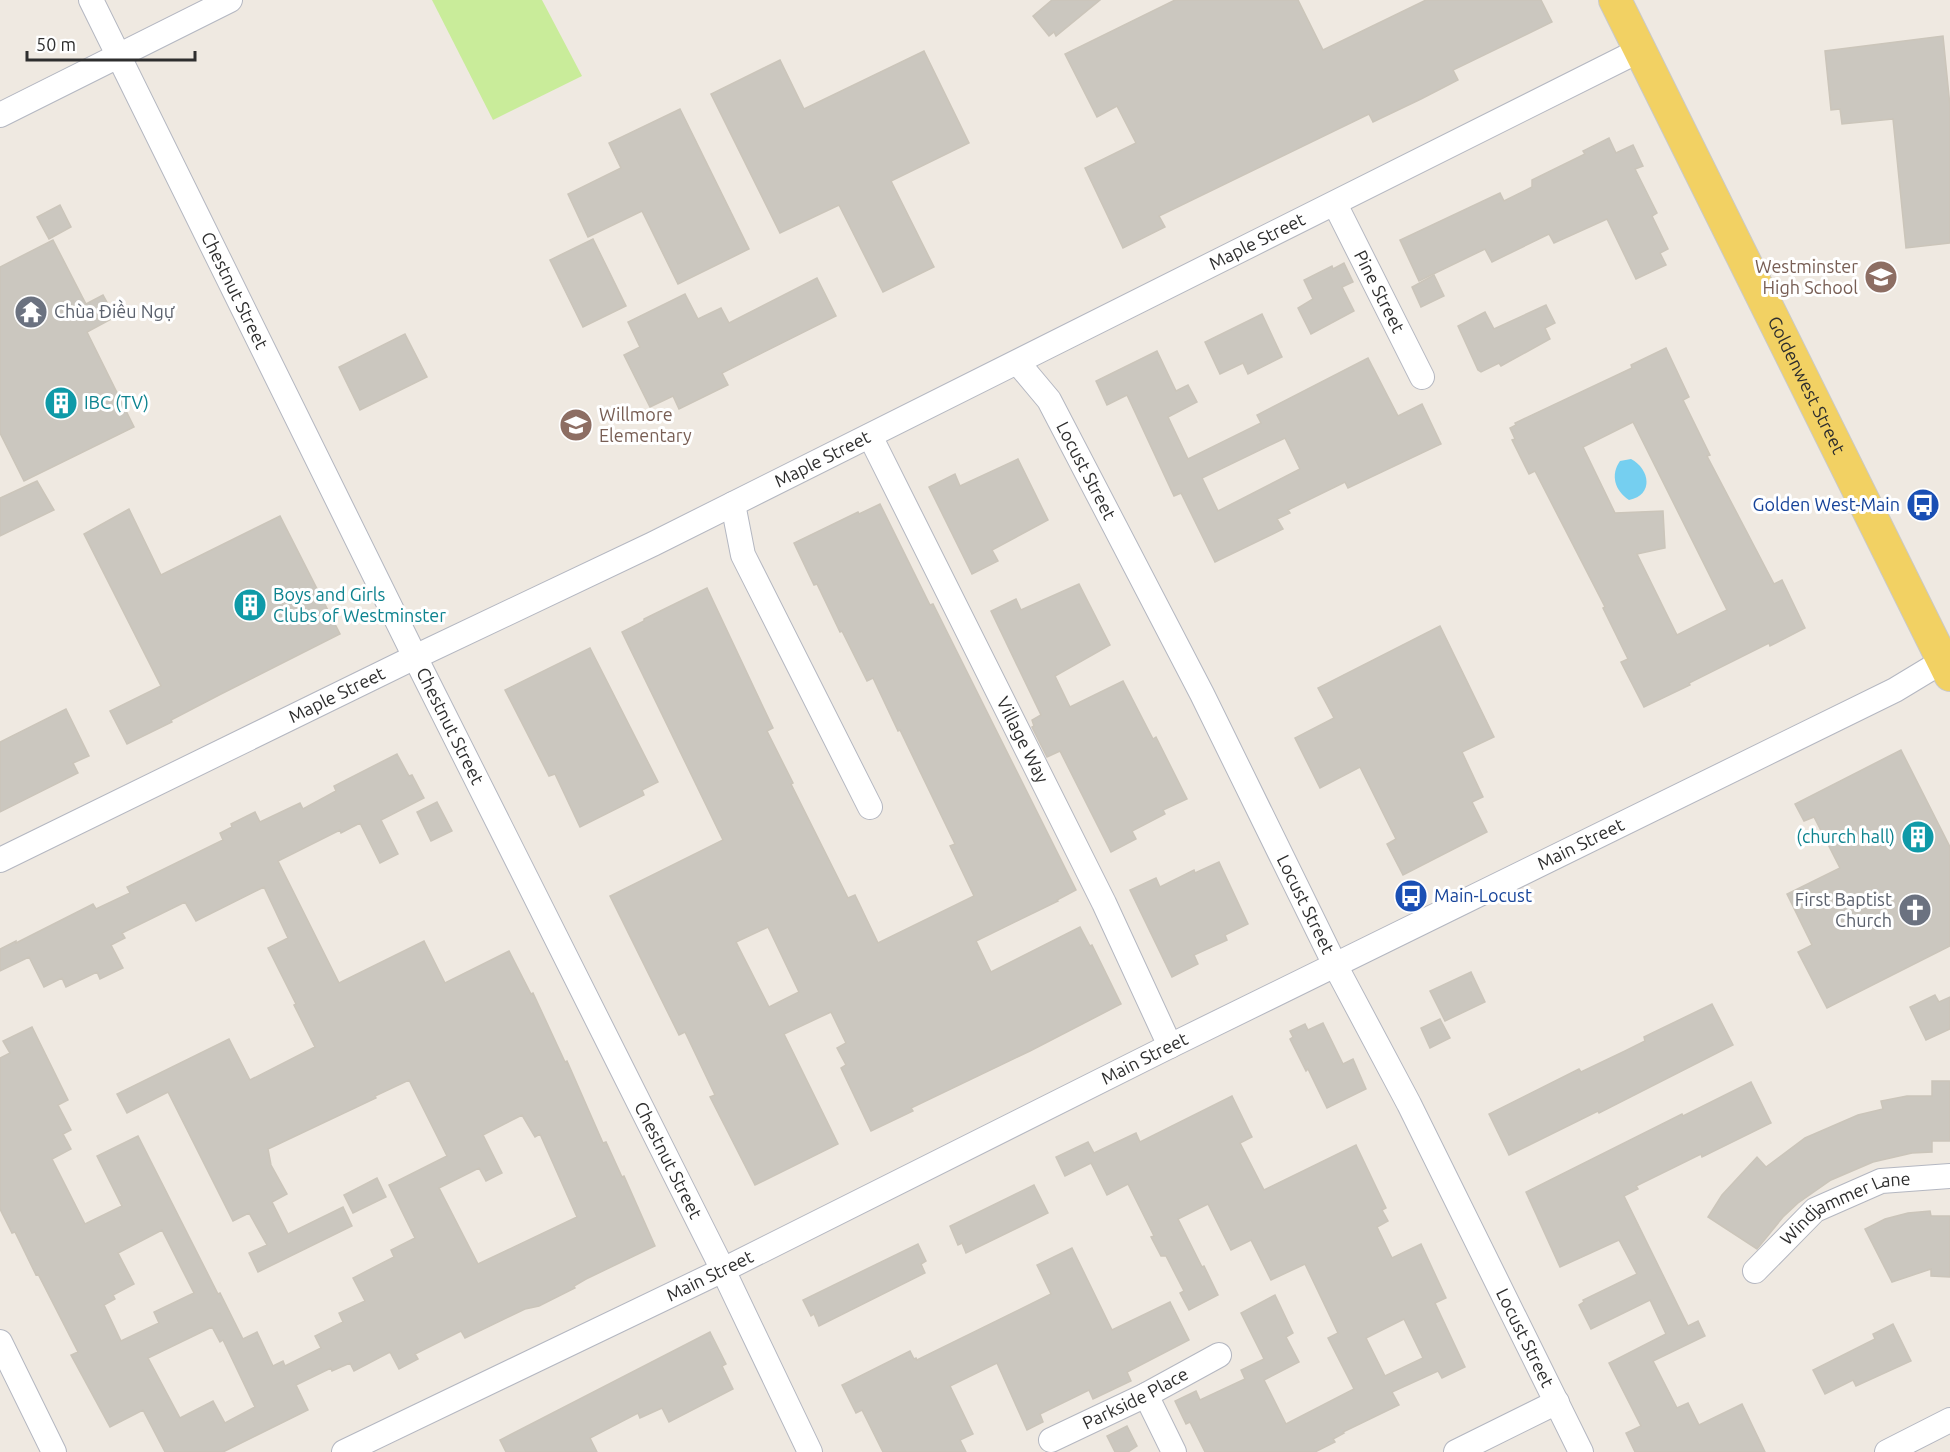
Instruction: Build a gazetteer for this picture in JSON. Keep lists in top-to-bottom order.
{
  "streets": {
    "main road": ["Goldenwest Street"],
    "street": [
      "Maple Street",
      "Chestnut Street",
      "Pine Street",
      "Locust Street",
      "Village Way",
      "Main Street",
      "Windjammer Lane",
      "Parkside Place"
    ]
  },
  "crossings": [
    ["Maple Street", "Chestnut Street"],
    ["Maple Street", "Pine Street"],
    ["Maple Street", "Goldenwest Street"],
    ["Maple Street", "Locust Street"],
    ["Maple Street", "Village Way"],
    ["Chestnut Street", "Main Street"],
    ["Goldenwest Street", "Main Street"],
    ["Locust Street", "Main Street"],
    ["Village Way", "Main Street"]
  ],
  "places": {
    "school or university": ["Westminster High School", "Willmore Elementary"],
    "temple": ["Chùa Điều Ngự"],
    "building": ["IBC (TV)", "Boys and Girls Clubs of Westminster", "(church hall)"],
    "bus stop": ["Golden West-Main", "Main-Locust"],
    "church": ["First Baptist Church"]
  },
  "scale_bar": "50 m"
}
